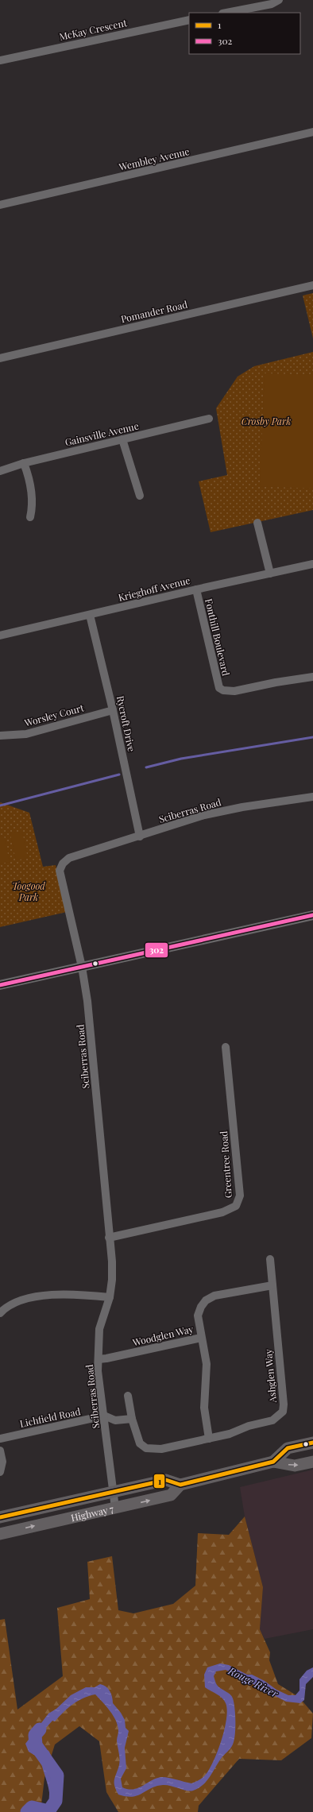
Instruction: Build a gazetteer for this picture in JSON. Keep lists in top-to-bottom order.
{
  "streets": {
    "main road": ["Highway 7"],
    "street": [
      "McKay Crescent",
      "Wembley Avenue",
      "Pomander Road",
      "Gainsville Avenue",
      "Krieghoff Avenue",
      "Fonthill Boulevard",
      "Worsley Court",
      "Rycroft Drive",
      "Sciberras Road",
      "Greentree Road",
      "Woodglen Way",
      "Ashglen Way",
      "Lichfield Road"
    ]
  },
  "crossings": [
    ["Krieghoff Avenue", "Fonthill Boulevard"],
    ["Krieghoff Avenue", "Rycroft Drive"],
    ["Worsley Court", "Rycroft Drive"],
    ["Rycroft Drive", "Sciberras Road"],
    ["Sciberras Road", "Greentree Road"],
    ["Sciberras Road", "Woodglen Way"],
    ["Sciberras Road", "Lichfield Road"],
    ["Sciberras Road", "Highway 7"],
    ["Woodglen Way", "Ashglen Way"]
  ],
  "water": ["Rouge River"],
  "parks": ["Crosby Park", "Toogood Park"],
  "lines": ["transit line 302", "transit line 1"],
  "legend": ["1", "302"]
}
